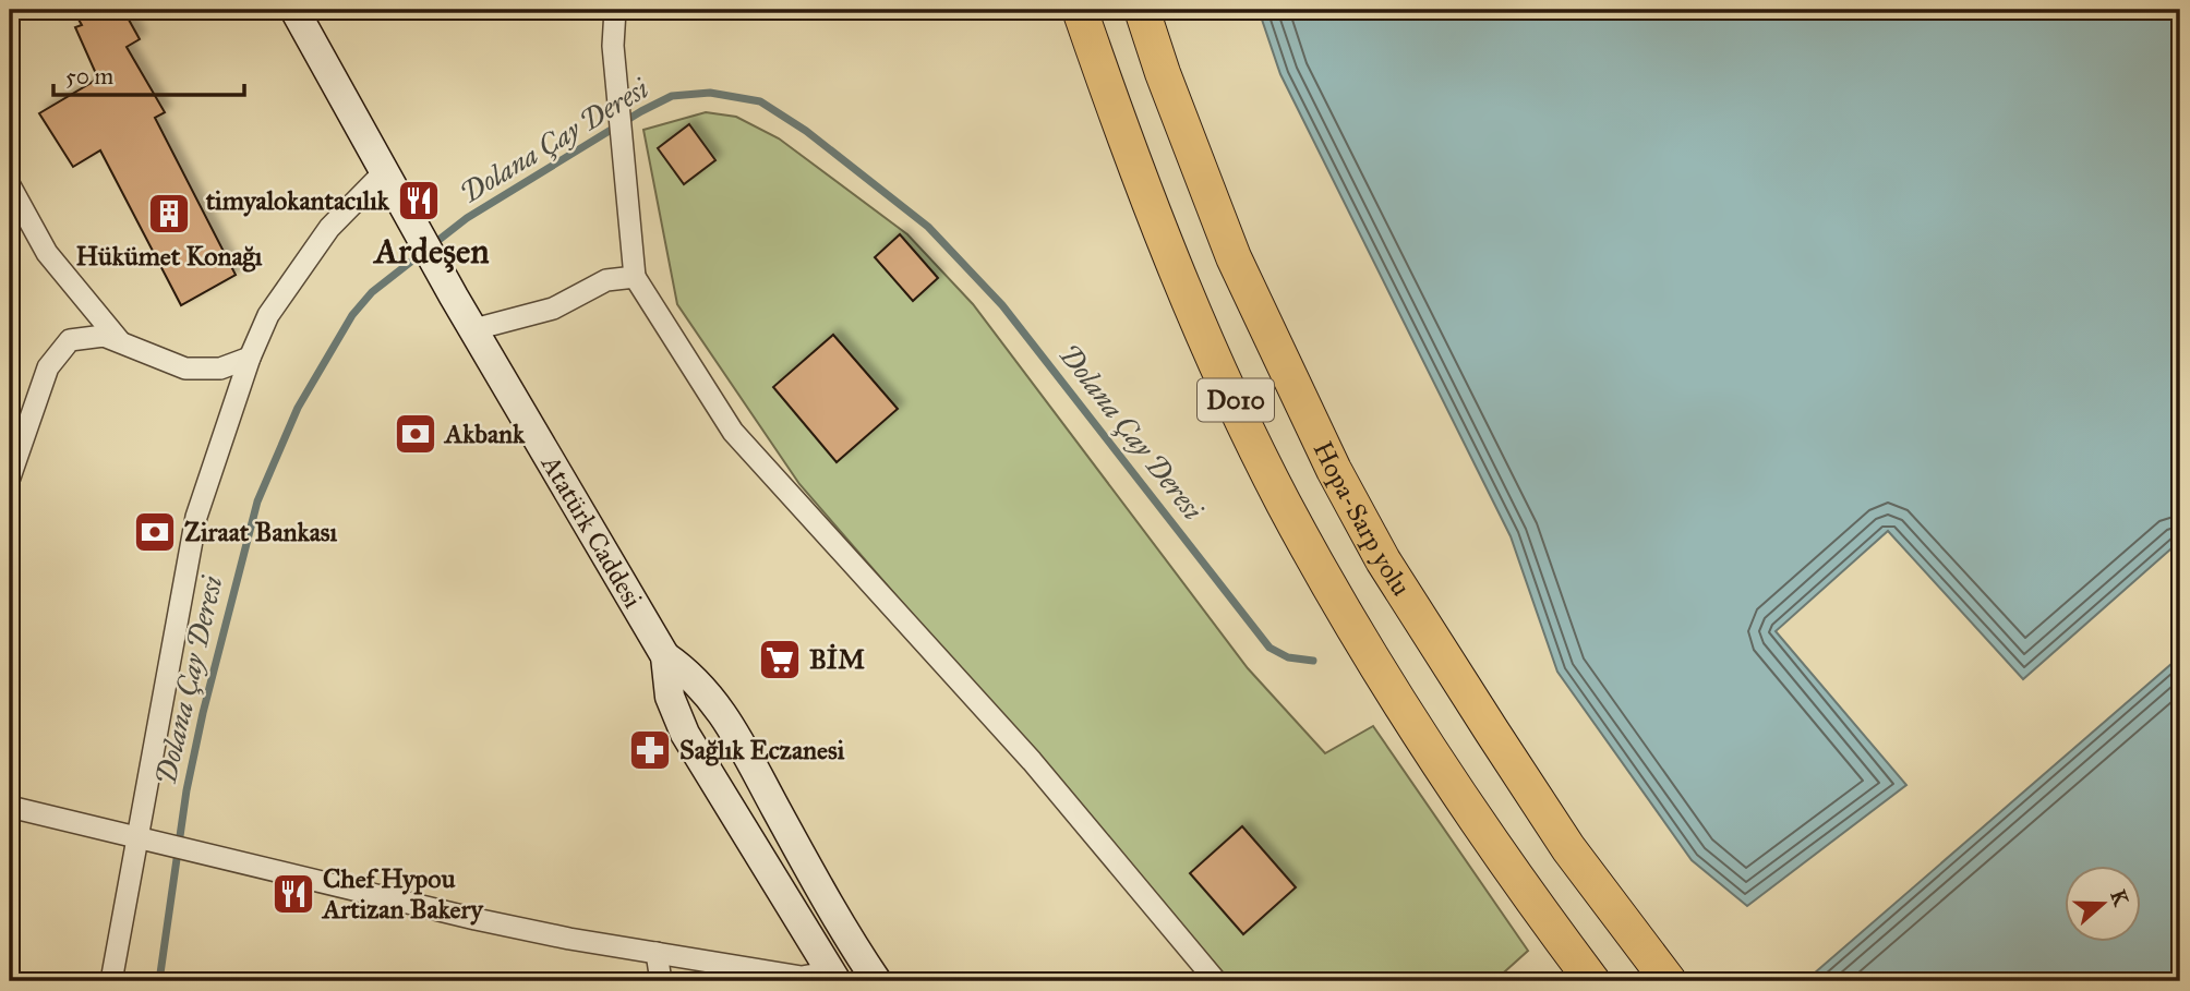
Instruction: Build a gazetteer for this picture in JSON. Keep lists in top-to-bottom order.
{
  "streets": {
    "highway": ["D010", "Hopa-Sarp yolu"],
    "main road": ["Atatürk Caddesi"]
  },
  "districts": ["Ardeşen"],
  "water": ["Dolana Çay Deresi"],
  "places": {
    "restaurant": ["timyalokantacılık", "Chef Hypou Artizan Bakery"],
    "building": ["Hükümet Konağı"],
    "bank": ["Akbank", "Ziraat Bankası"],
    "supermarket": ["BİM"],
    "pharmacy": ["Sağlık Eczanesi"]
  },
  "scale_bar": "50 m",
  "north": "right"
}
